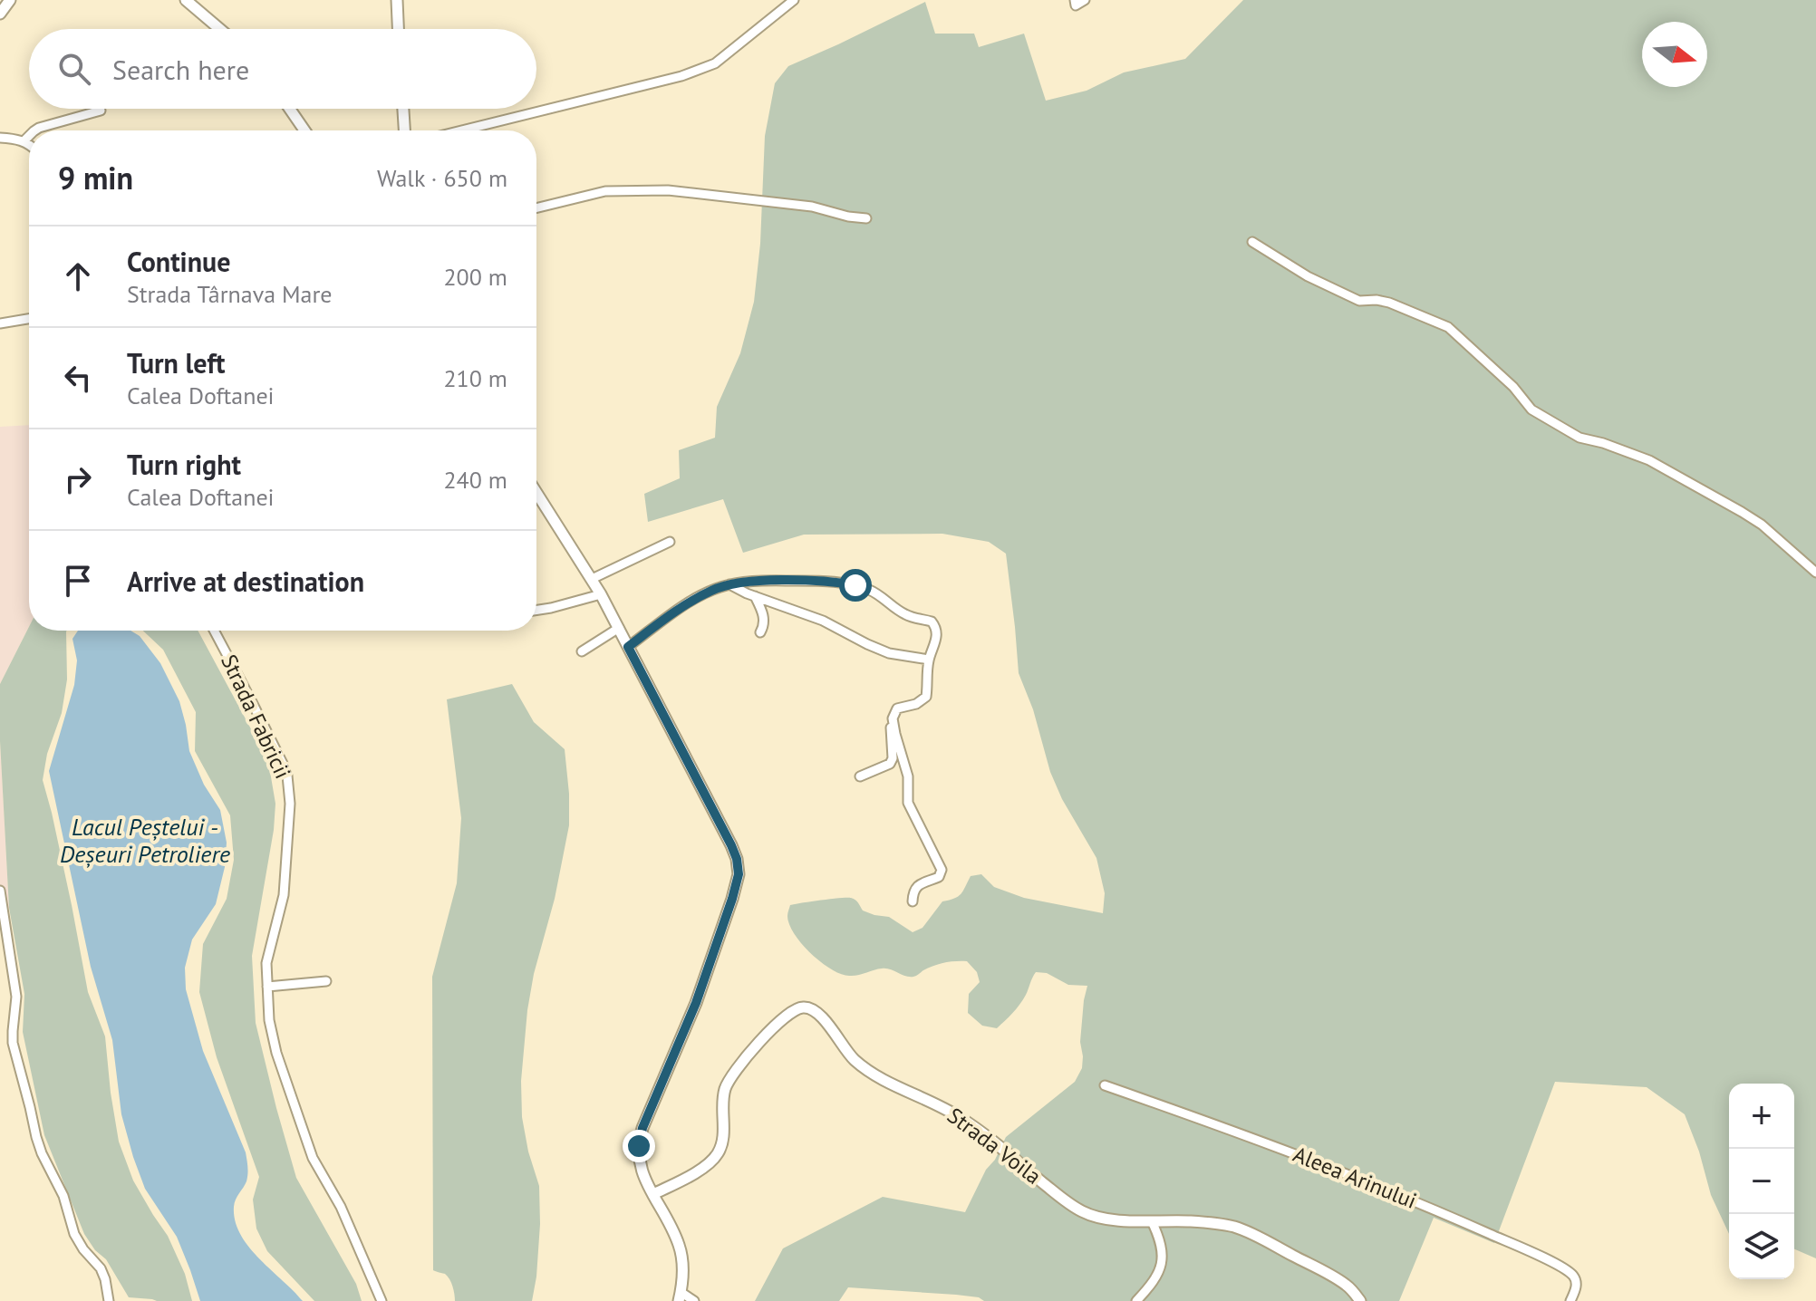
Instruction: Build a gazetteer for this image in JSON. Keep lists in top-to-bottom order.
{
  "streets": {
    "main road": ["Strada Voila"],
    "street": ["Strada Fabricii", "Aleea Arinului"]
  },
  "water": ["Lacul Peștelui - Deșeuri Petroliere"],
  "north": "right",
  "page": {
    "search": "Search here",
    "heading": ["9 min", "Walk · 650 m"],
    "list": [
      ["Continue", "Strada Târnava Mare", "200 m"],
      ["Turn left", "Calea Doftanei", "210 m"],
      ["Turn right", "Calea Doftanei", "240 m"],
      "Arrive at destination"
    ],
    "map_buttons": ["+", "−"]
  }
}
